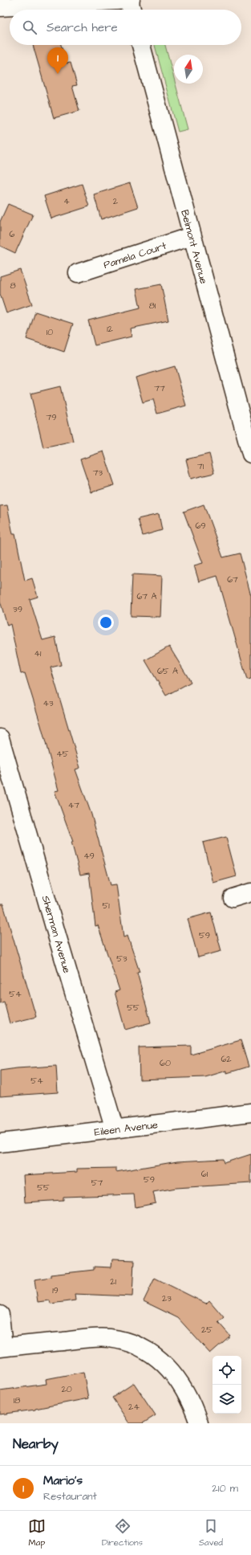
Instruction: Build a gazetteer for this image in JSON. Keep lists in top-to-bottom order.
{
  "streets": {
    "street": [
      "Belmont Avenue",
      "Pamela Court",
      "Sherman Avenue",
      "Eileen Avenue"
    ]
  },
  "crossings": [
    ["Belmont Avenue", "Pamela Court"],
    ["Sherman Avenue", "Eileen Avenue"]
  ],
  "house_numbers": [
    "4",
    "2",
    "6",
    "8",
    "81",
    "12",
    "10",
    "77",
    "79",
    "71",
    "73",
    "69",
    "67",
    "67 A",
    "39",
    "41",
    "65 A",
    "43",
    "45",
    "47",
    "49",
    "51",
    "59",
    "53",
    "54",
    "55",
    "62",
    "60",
    "54",
    "61",
    "59",
    "57",
    "55",
    "21",
    "19",
    "23",
    "25",
    "20",
    "18",
    "24"
  ],
  "north": "top",
  "page": {
    "search": "Search here",
    "pins": "1",
    "heading": "Nearby",
    "list": [
      {
        "mark": "1",
        "name": "Mario's",
        "note": "Restaurant",
        "value": "210 m"
      }
    ],
    "nav": ["Map", "Directions", "Saved"]
  }
}
